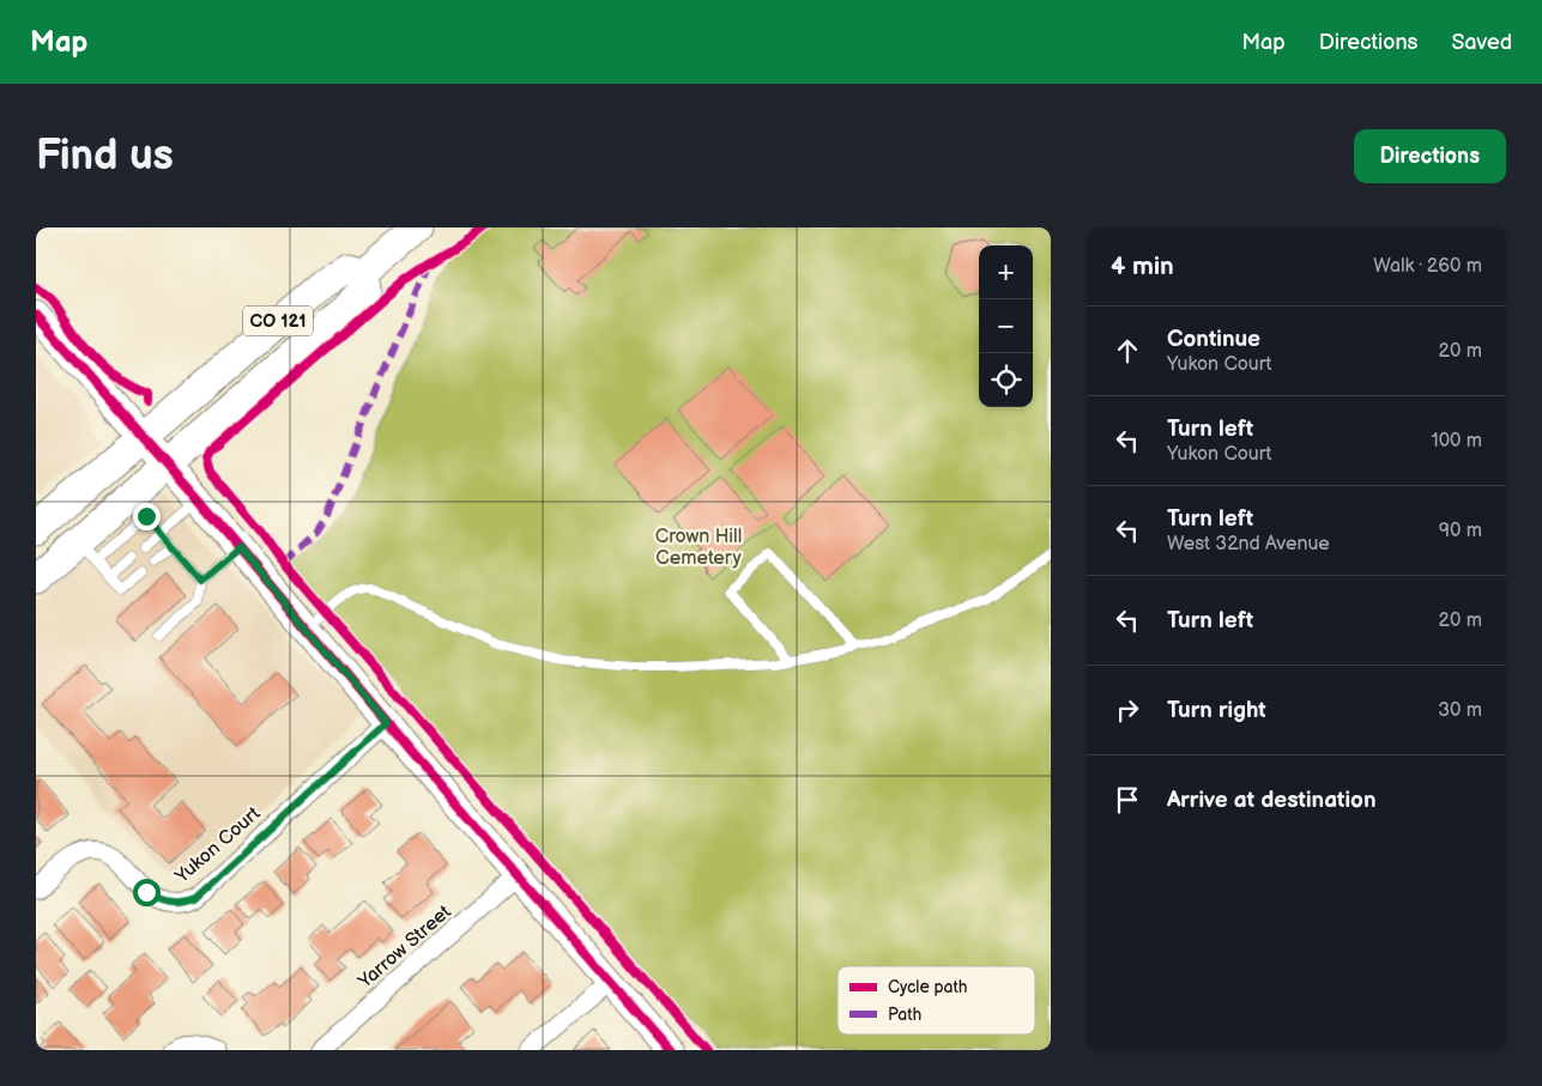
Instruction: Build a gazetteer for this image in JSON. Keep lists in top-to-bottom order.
{
  "streets": {
    "main road": ["CO 121"],
    "street": ["Yukon Court", "Yarrow Street"]
  },
  "parks": ["Crown Hill Cemetery"],
  "legend": ["Cycle path", "Path"],
  "page": {
    "header": "Map",
    "nav": ["Map", "Directions", "Saved"],
    "buttons": "Directions",
    "title": "Find us",
    "heading": ["4 min", "Walk · 260 m"],
    "map_buttons": ["+", "−"],
    "list": [
      ["Continue", "Yukon Court", "20 m"],
      ["Turn left", "Yukon Court", "100 m"],
      ["Turn left", "West 32nd Avenue", "90 m"],
      ["Turn left", "20 m"],
      ["Turn right", "30 m"],
      "Arrive at destination"
    ]
  }
}
